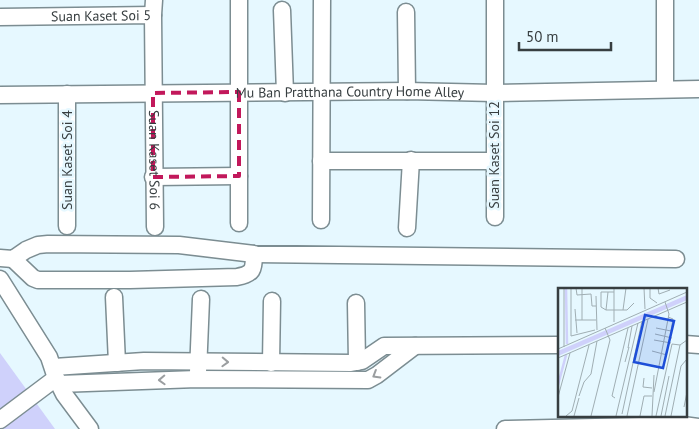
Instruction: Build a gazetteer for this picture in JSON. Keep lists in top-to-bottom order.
{
  "streets": {
    "street": [
      "Suan Kaset Soi 5",
      "Mu Ban Pratthana Country Home Alley",
      "Suan Kaset Soi 12",
      "Suan Kaset Soi 4",
      "Suan Kaset Soi 6"
    ]
  },
  "crossings": [
    ["Suan Kaset Soi 5", "Mu Ban Pratthana Country Home Alley"],
    ["Suan Kaset Soi 5", "Suan Kaset Soi 6"],
    ["Mu Ban Pratthana Country Home Alley", "Suan Kaset Soi 12"],
    ["Mu Ban Pratthana Country Home Alley", "Suan Kaset Soi 4"],
    ["Mu Ban Pratthana Country Home Alley", "Suan Kaset Soi 6"]
  ],
  "scale_bar": "50 m"
}
